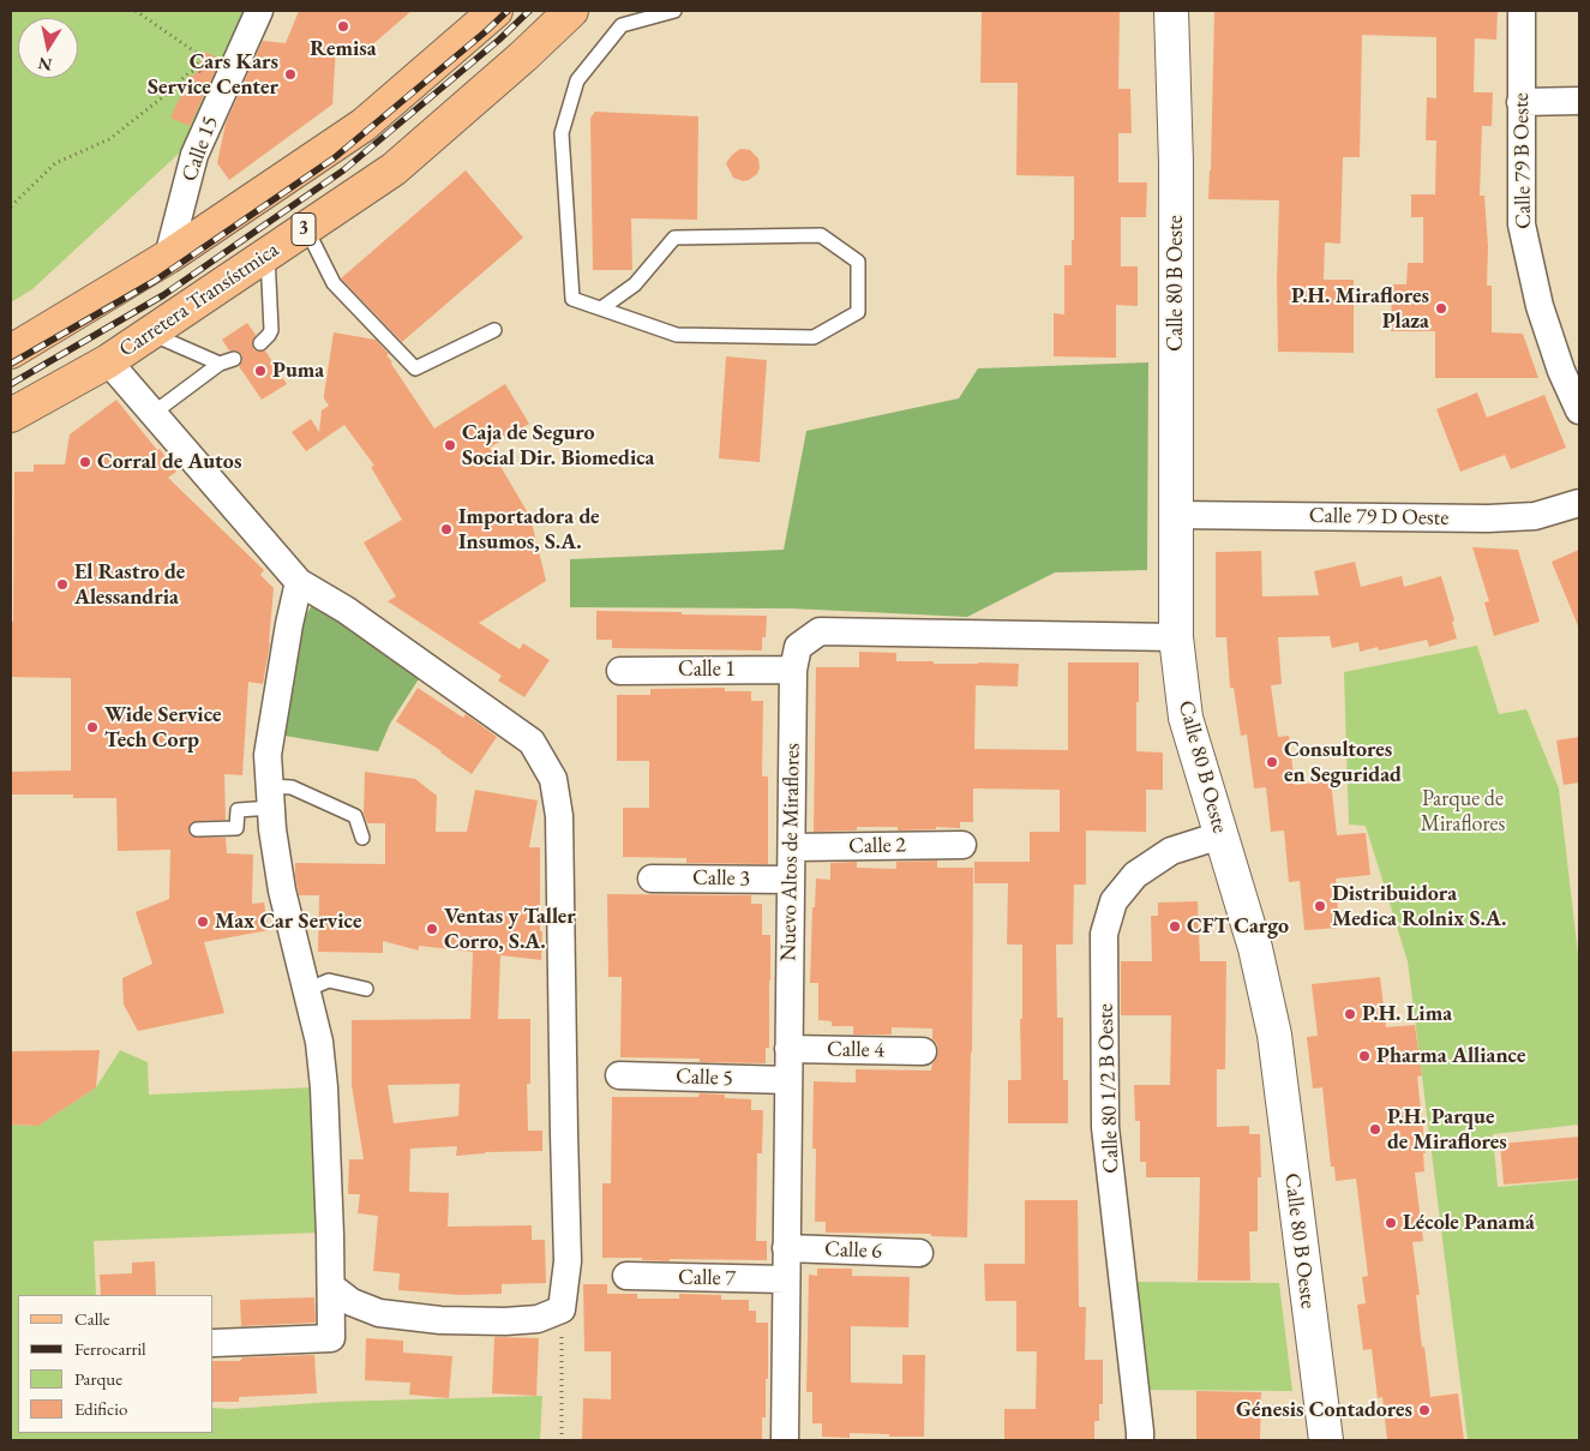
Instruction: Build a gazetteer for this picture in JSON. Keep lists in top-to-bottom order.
{
  "streets": {
    "main road": ["3", "Carretera Transístmica"],
    "street": [
      "Calle 15",
      "Calle 79 B Oeste",
      "Calle 80 B Oeste",
      "Calle 79 D Oeste",
      "Calle 1",
      "Calle 2",
      "Nuevo Altos de Miraflores",
      "Calle 3",
      "Calle 4",
      "Calle 5",
      "Calle 80 1/2 B Oeste",
      "Calle 6",
      "Calle 7"
    ]
  },
  "crossings": [
    ["Calle 80 B Oeste", "Calle 79 D Oeste"],
    ["Calle 80 B Oeste", "Nuevo Altos de Miraflores"],
    ["Calle 80 B Oeste", "Calle 80 1/2 B Oeste"],
    ["Calle 1", "Nuevo Altos de Miraflores"],
    ["Calle 2", "Nuevo Altos de Miraflores"],
    ["Nuevo Altos de Miraflores", "Calle 3"],
    ["Nuevo Altos de Miraflores", "Calle 4"],
    ["Nuevo Altos de Miraflores", "Calle 5"],
    ["Nuevo Altos de Miraflores", "Calle 6"],
    ["Nuevo Altos de Miraflores", "Calle 7"]
  ],
  "parks": ["Parque de Miraflores"],
  "places": [
    "Remisa",
    "Cars Kars Service Center",
    "P.H. Miraflores Plaza",
    "Puma",
    "Caja de Seguro Social Dir. Biomedica",
    "Corral de Autos",
    "Importadora de Insumos, S.A.",
    "El Rastro de Alessandria",
    "Wide Service Tech Corp",
    "Consultores en Seguridad",
    "Distribuidora Medica Rolnix S.A.",
    "Max Car Service",
    "CFT Cargo",
    "Ventas y Taller Corro, S.A.",
    "P.H. Lima",
    "Pharma Alliance",
    "P.H. Parque de Miraflores",
    "Lécole Panamá",
    "Génesis Contadores"
  ],
  "legend": [
    "Calle",
    "Ferrocarril",
    "Parque",
    "Edificio"
  ],
  "north": "bottom"
}
